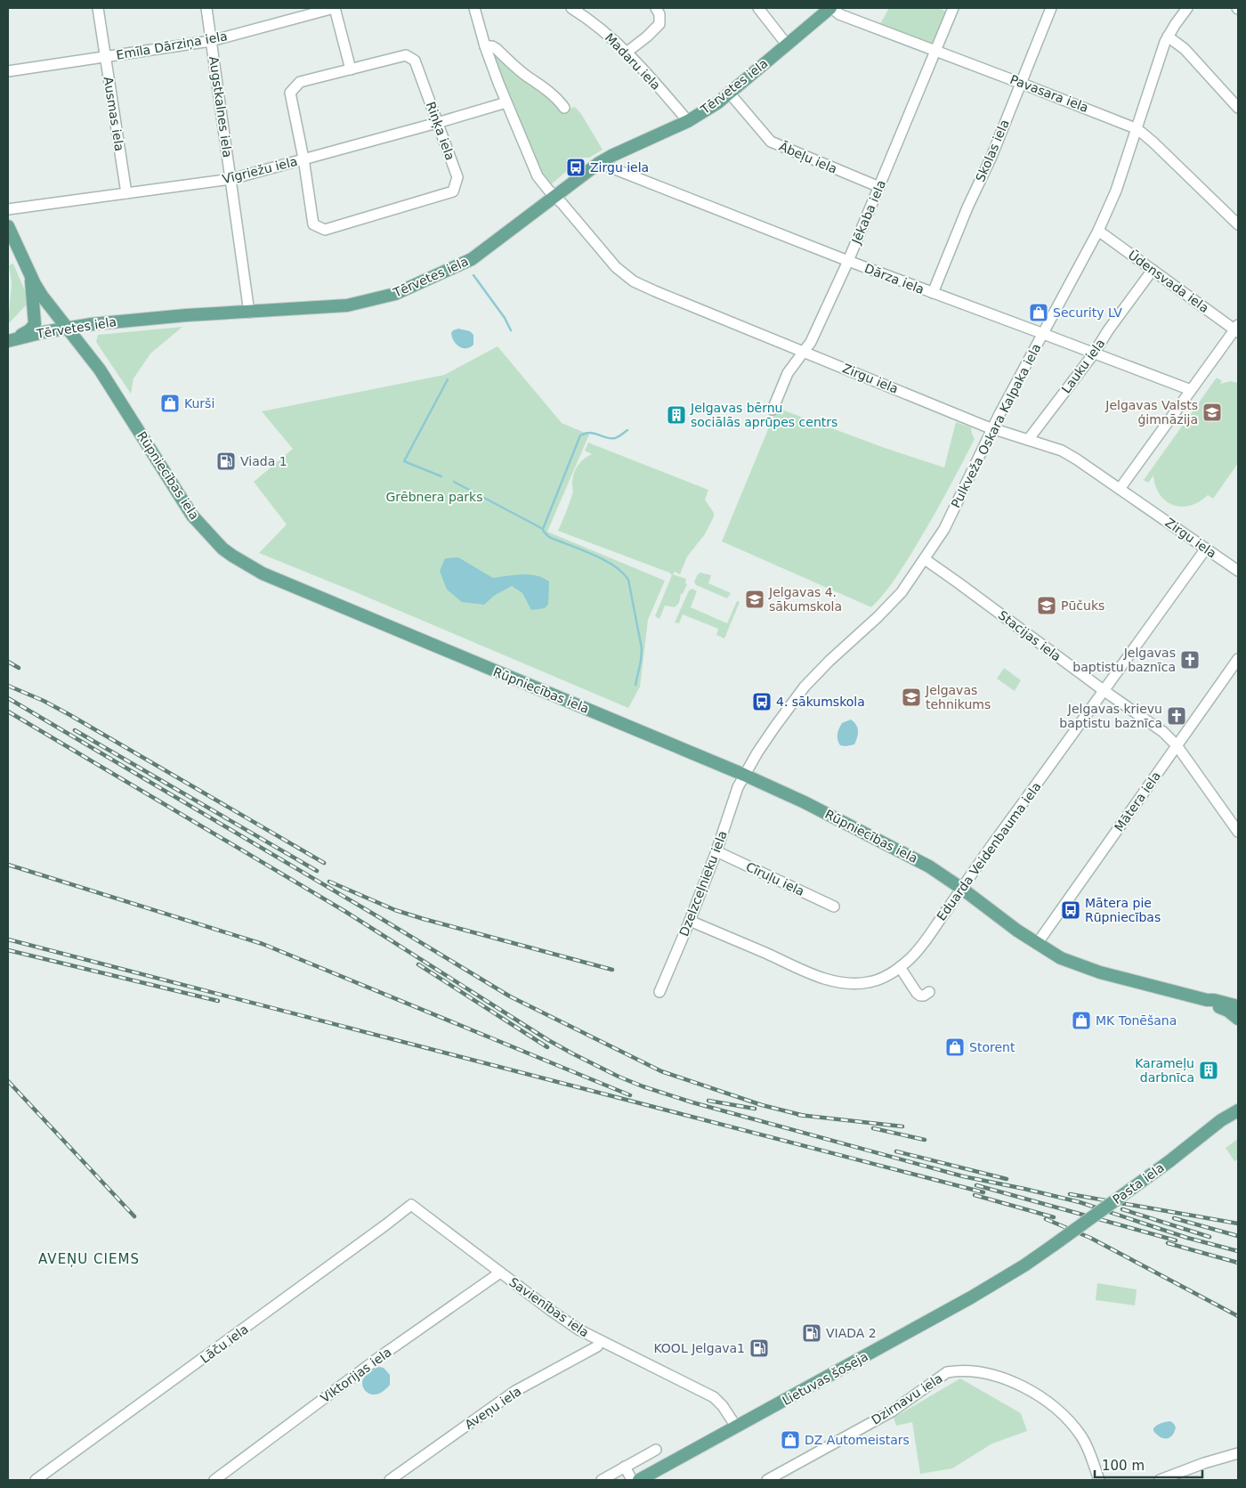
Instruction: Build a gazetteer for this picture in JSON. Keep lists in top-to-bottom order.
{
  "streets": {
    "main road": [
      "Tērvetes iela",
      "Rūpniecības iela",
      "Pasta iela",
      "Lietuvas šoseja"
    ],
    "street": [
      "Emīla Dārziņa iela",
      "Madaru iela",
      "Pavasara iela",
      "Augstkalnes iela",
      "Ausmas iela",
      "Riņķa iela",
      "Skolas iela",
      "Ābeļu iela",
      "Vīgriežu iela",
      "Jēkaba iela",
      "Dārza iela",
      "Ūdensvada iela",
      "Lauku iela",
      "Zirgu iela",
      "Pulkveža Oskara Kalpaka iela",
      "Stacijas iela",
      "Mātera iela",
      "Eduarda Veidenbauma iela",
      "Cīruļu iela",
      "Dzelzceļnieku iela",
      "Savienības iela",
      "Lāču iela",
      "Viktorijas iela",
      "Dzirnavu iela",
      "Aveņu iela"
    ]
  },
  "crossings": [
    ["Emīla Dārziņa iela", "Augstkalnes iela"],
    ["Emīla Dārziņa iela", "Ausmas iela"],
    ["Madaru iela", "Tērvetes iela"],
    ["Tērvetes iela", "Pavasara iela"],
    ["Tērvetes iela", "Augstkalnes iela"],
    ["Tērvetes iela", "Ābeļu iela"],
    ["Tērvetes iela", "Dārza iela"],
    ["Tērvetes iela", "Zirgu iela"],
    ["Tērvetes iela", "Rūpniecības iela"],
    ["Pavasara iela", "Skolas iela"],
    ["Pavasara iela", "Jēkaba iela"],
    ["Pavasara iela", "Pulkveža Oskara Kalpaka iela"],
    ["Augstkalnes iela", "Vīgriežu iela"],
    ["Ausmas iela", "Vīgriežu iela"],
    ["Riņķa iela", "Vīgriežu iela"],
    ["Skolas iela", "Dārza iela"],
    ["Ābeļu iela", "Jēkaba iela"],
    ["Vīgriežu iela", "Zirgu iela"],
    ["Jēkaba iela", "Dārza iela"],
    ["Jēkaba iela", "Zirgu iela"],
    ["Dārza iela", "Lauku iela"],
    ["Dārza iela", "Pulkveža Oskara Kalpaka iela"],
    ["Ūdensvada iela", "Lauku iela"],
    ["Ūdensvada iela", "Pulkveža Oskara Kalpaka iela"],
    ["Lauku iela", "Zirgu iela"],
    ["Zirgu iela", "Pulkveža Oskara Kalpaka iela"],
    ["Zirgu iela", "Eduarda Veidenbauma iela"],
    ["Pulkveža Oskara Kalpaka iela", "Rūpniecības iela"],
    ["Pulkveža Oskara Kalpaka iela", "Stacijas iela"],
    ["Pulkveža Oskara Kalpaka iela", "Dzelzceļnieku iela"],
    ["Rūpniecības iela", "Mātera iela"],
    ["Rūpniecības iela", "Eduarda Veidenbauma iela"],
    ["Rūpniecības iela", "Dzelzceļnieku iela"],
    ["Stacijas iela", "Mātera iela"],
    ["Stacijas iela", "Eduarda Veidenbauma iela"],
    ["Eduarda Veidenbauma iela", "Dzelzceļnieku iela"],
    ["Cīruļu iela", "Dzelzceļnieku iela"],
    ["Pasta iela", "Lietuvas šoseja"],
    ["Savienības iela", "Lāču iela"],
    ["Savienības iela", "Viktorijas iela"],
    ["Savienības iela", "Lietuvas šoseja"],
    ["Savienības iela", "Aveņu iela"]
  ],
  "districts": ["AVEŅU CIEMS"],
  "parks": ["Grēbnera parks"],
  "places": {
    "bus stop": ["Zirgu iela", "4. sākumskola", "Mātera pie Rūpniecības"],
    "shop": [
      "Security LV",
      "Kurši",
      "MK Tonēšana",
      "Storent",
      "DZ Automeistars"
    ],
    "school or university": [
      "Jelgavas Valsts ģimnāzija",
      "Jelgavas 4. sākumskola",
      "Pūčuks",
      "Jelgavas tehnikums"
    ],
    "building": ["Jelgavas bērnu sociālās aprūpes centrs", "Karameļu darbnīca"],
    "fuel station": ["Viada 1", "VIADA 2", "KOOL Jelgava1"],
    "church": ["Jelgavas baptistu baznīca", "Jelgavas krievu baptistu baznīca"]
  },
  "scale_bar": "100 m"
}
